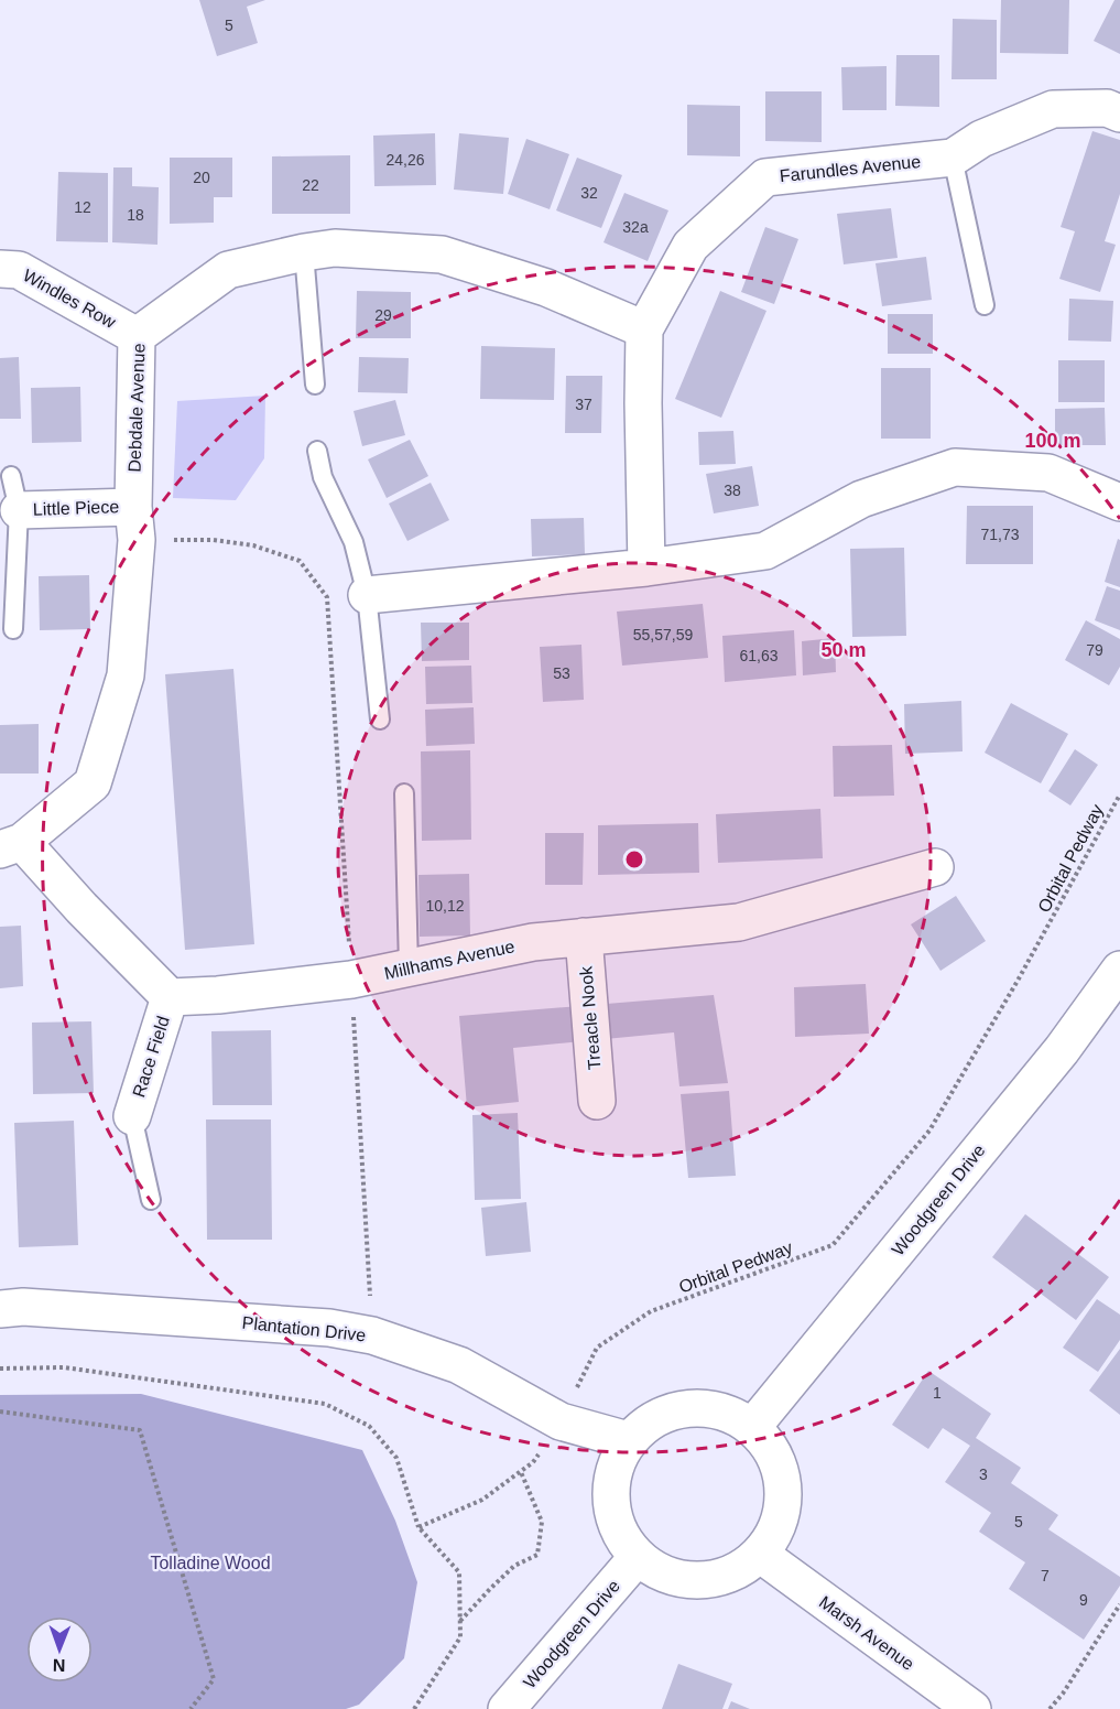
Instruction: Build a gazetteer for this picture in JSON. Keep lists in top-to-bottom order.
{
  "streets": {
    "street": [
      "Farundles Avenue",
      "Windles Row",
      "Debdale Avenue",
      "Little Piece",
      "Millhams Avenue",
      "Treacle Nook",
      "Race Field",
      "Woodgreen Drive",
      "Plantation Drive",
      "Marsh Avenue"
    ],
    "path": ["Orbital Pedway"]
  },
  "crossings": [
    ["Farundles Avenue", "Debdale Avenue"],
    ["Windles Row", "Debdale Avenue"],
    ["Debdale Avenue", "Little Piece"],
    ["Orbital Pedway", "Plantation Drive"],
    ["Millhams Avenue", "Treacle Nook"],
    ["Millhams Avenue", "Race Field"],
    ["Woodgreen Drive", "Plantation Drive"],
    ["Woodgreen Drive", "Marsh Avenue"],
    ["Plantation Drive", "Marsh Avenue"]
  ],
  "parks": ["Tolladine Wood"],
  "house_numbers": [
    "5",
    "24,26",
    "20",
    "22",
    "32",
    "12",
    "18",
    "32a",
    "29",
    "37",
    "38",
    "71,73",
    "55,57,59",
    "79",
    "61,63",
    "53",
    "10,12",
    "1",
    "3",
    "5",
    "7",
    "9"
  ],
  "north": "bottom",
  "rings": ["100 m", "50 m"]
}
